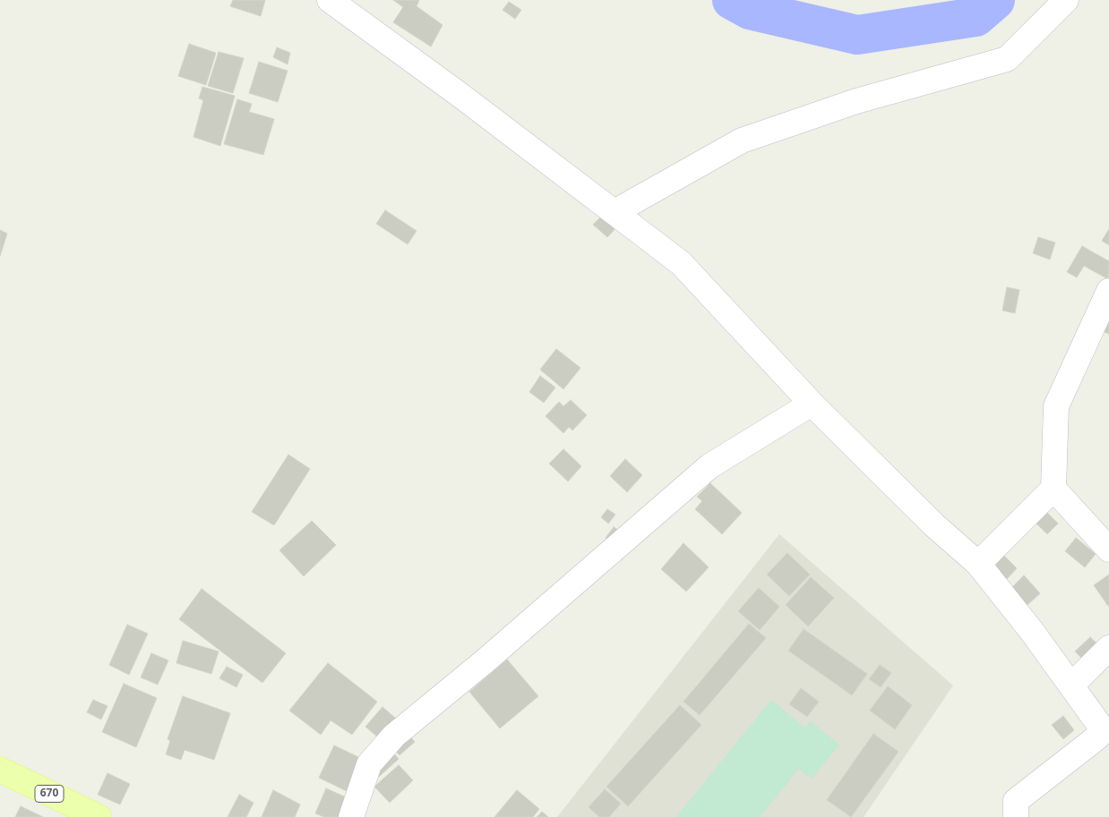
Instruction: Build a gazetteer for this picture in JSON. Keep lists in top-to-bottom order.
{
  "streets": {
    "main road": ["670"]
  }
}
